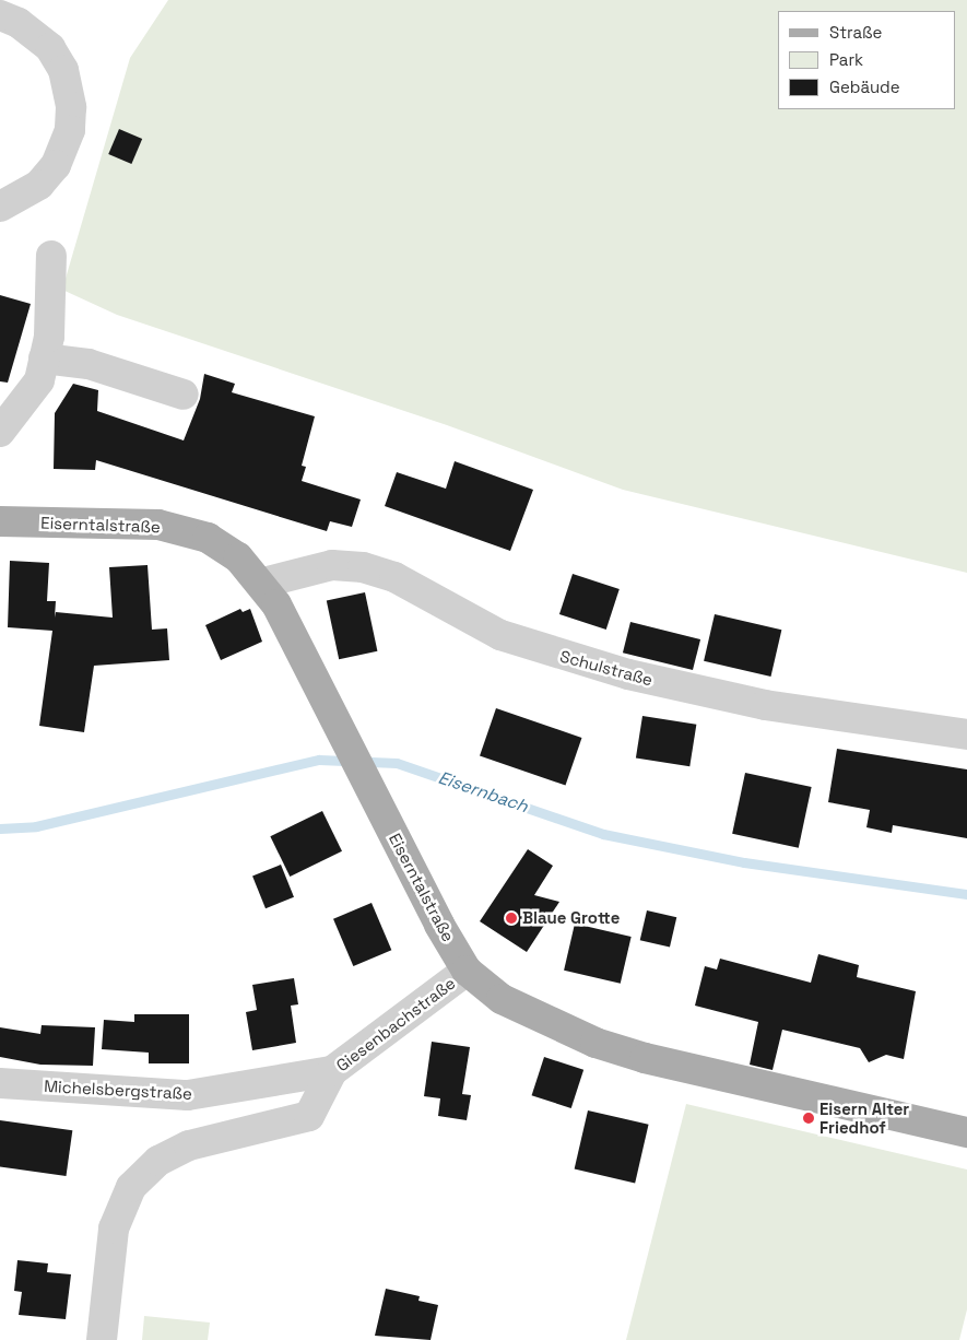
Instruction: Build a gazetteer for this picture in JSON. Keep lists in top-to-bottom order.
{
  "streets": {
    "main road": ["Eiserntalstraße"],
    "street": ["Schulstraße", "Giesenbachstraße", "Michelsbergstraße"]
  },
  "crossings": [
    ["Eiserntalstraße", "Schulstraße"],
    ["Eiserntalstraße", "Giesenbachstraße"],
    ["Giesenbachstraße", "Michelsbergstraße"]
  ],
  "water": ["Eisernbach"],
  "places": ["Blaue Grotte", "Eisern Alter Friedhof"],
  "legend": ["Straße", "Park", "Gebäude"]
}
